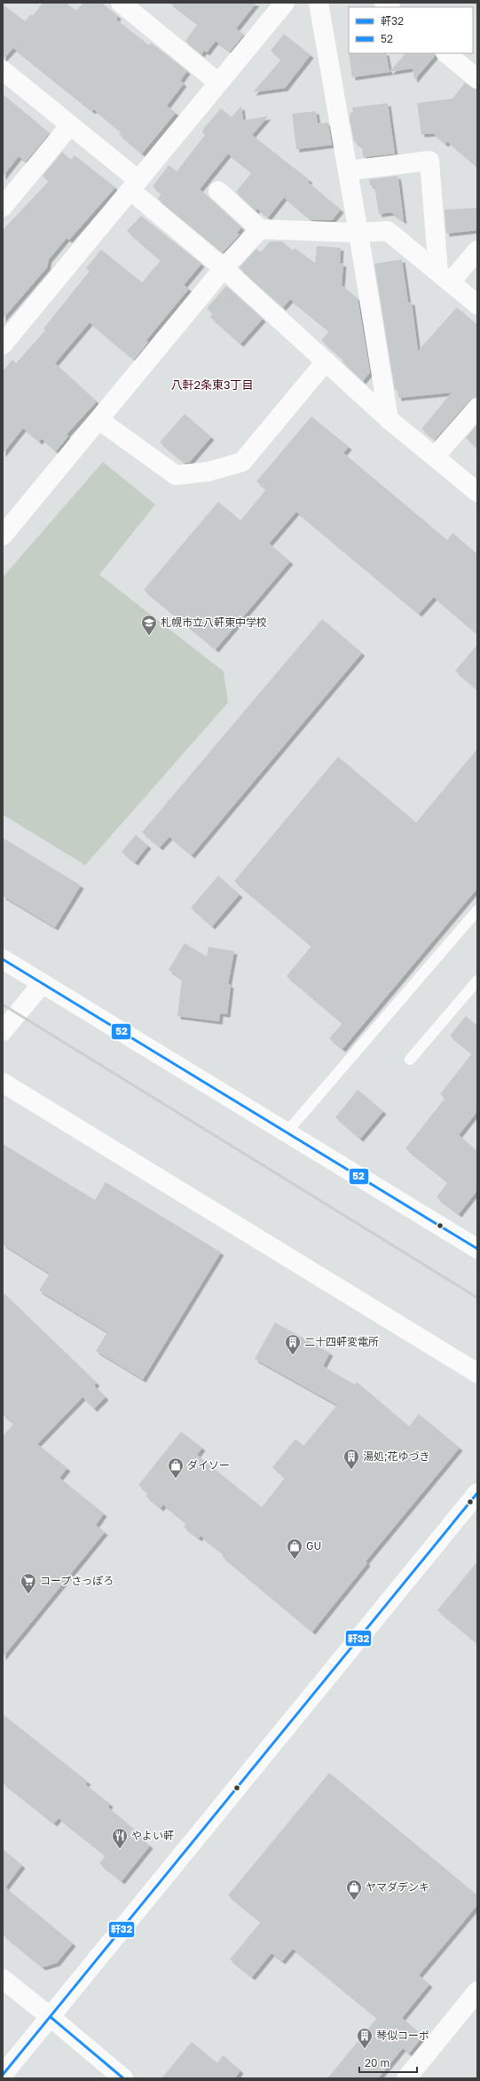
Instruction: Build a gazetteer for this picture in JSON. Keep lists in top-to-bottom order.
{
  "districts": ["八軒2条東3丁目"],
  "places": {
    "school or university": ["札幌市立八軒東中学校"],
    "building": ["二十四軒変電所", "湯処;花ゆづき", "琴似コーポ"],
    "shop": ["ダイソー", "GU", "ヤマダデンキ"],
    "supermarket": ["コープさっぽろ"],
    "restaurant": ["やよい軒"]
  },
  "lines": ["transit line 52", "transit line 軒32"],
  "legend": ["軒32", "52"],
  "scale_bar": "20 m"
}
